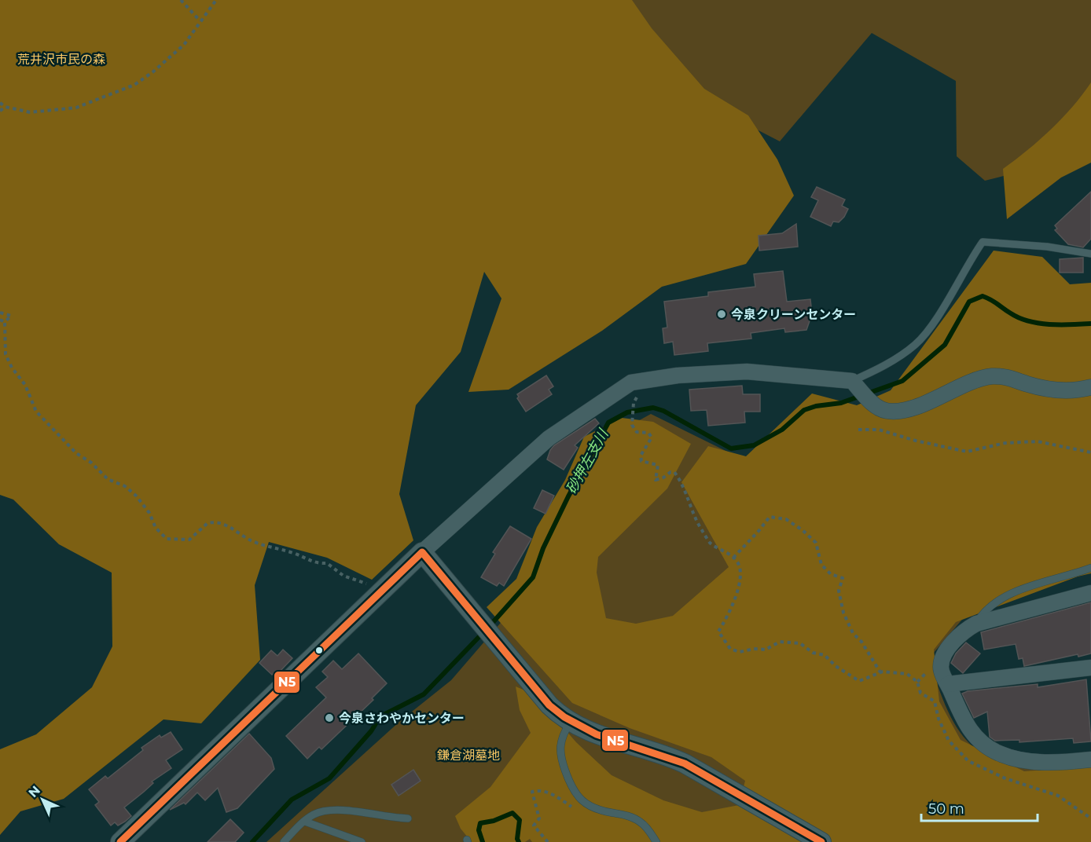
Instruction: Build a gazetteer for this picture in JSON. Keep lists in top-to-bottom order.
{
  "water": ["砂押左支川"],
  "parks": ["荒井沢市民の森", "鎌倉湖墓地"],
  "places": ["今泉クリーンセンター", "今泉さわやかセンター"],
  "lines": ["transit line N5"],
  "scale_bar": "50 m",
  "north": "top left"
}
